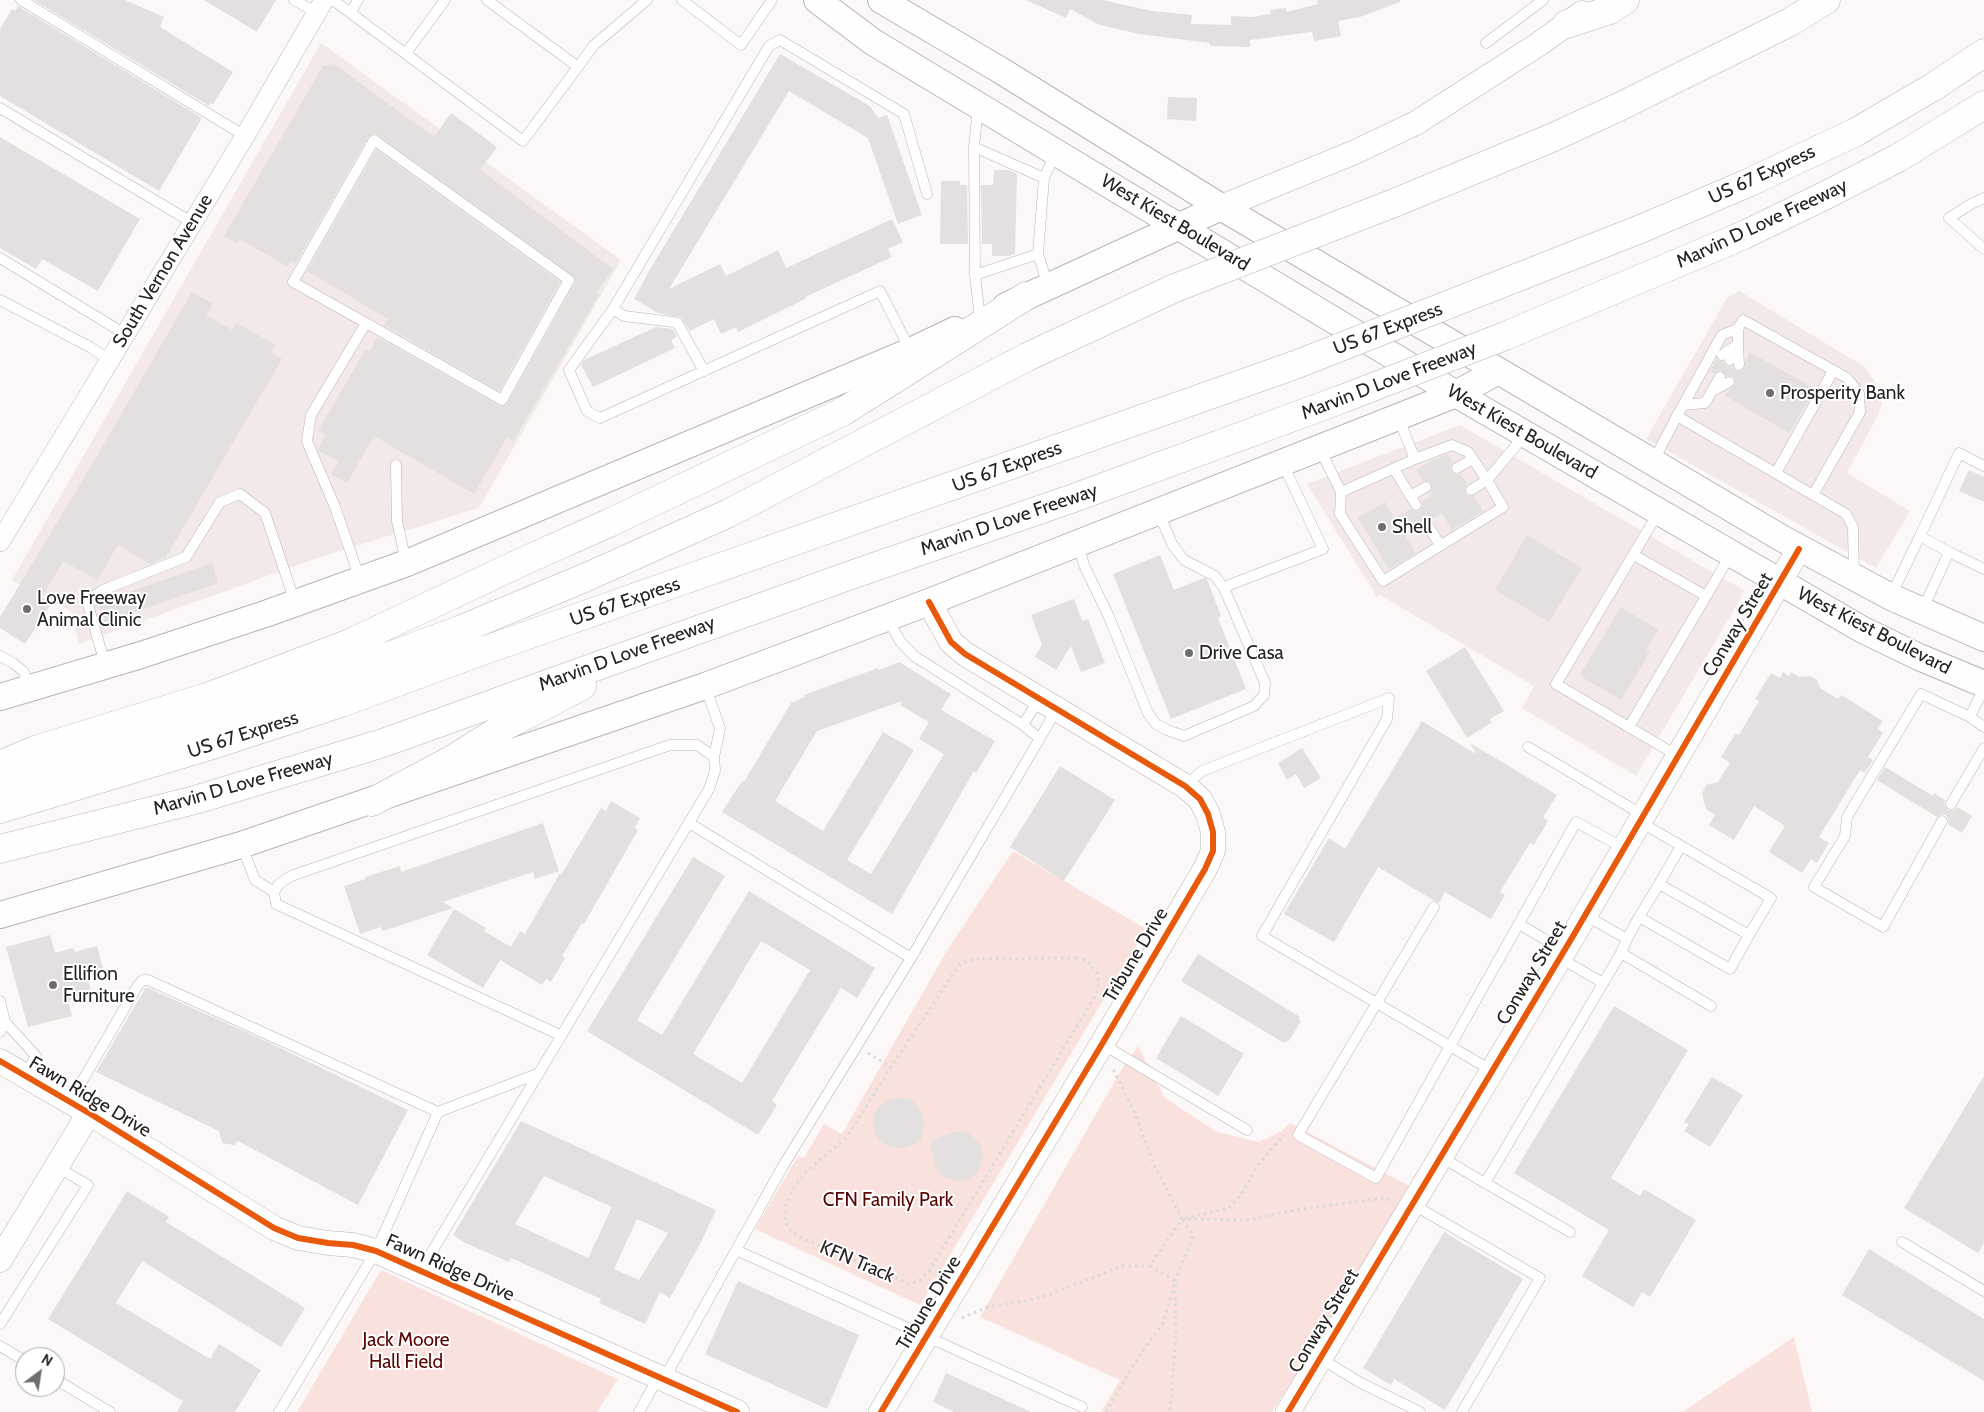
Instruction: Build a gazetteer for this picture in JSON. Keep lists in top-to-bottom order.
{
  "streets": {
    "highway": ["US 67 Express", "Marvin D Love Freeway"],
    "main road": ["West Kiest Boulevard"],
    "street": [
      "South Vernon Avenue",
      "Conway Street",
      "Tribune Drive",
      "Fawn Ridge Drive"
    ],
    "path": ["KFN Track"]
  },
  "crossings": [
    ["West Kiest Boulevard", "Marvin D Love Freeway"],
    ["West Kiest Boulevard", "Conway Street"],
    ["Marvin D Love Freeway", "Tribune Drive"]
  ],
  "parks": ["CFN Family Park", "Jack Moore Hall Field"],
  "places": [
    "Prosperity Bank",
    "Shell",
    "Love Freeway Animal Clinic",
    "Drive Casa",
    "Ellifion Furniture"
  ],
  "north": "top right"
}
